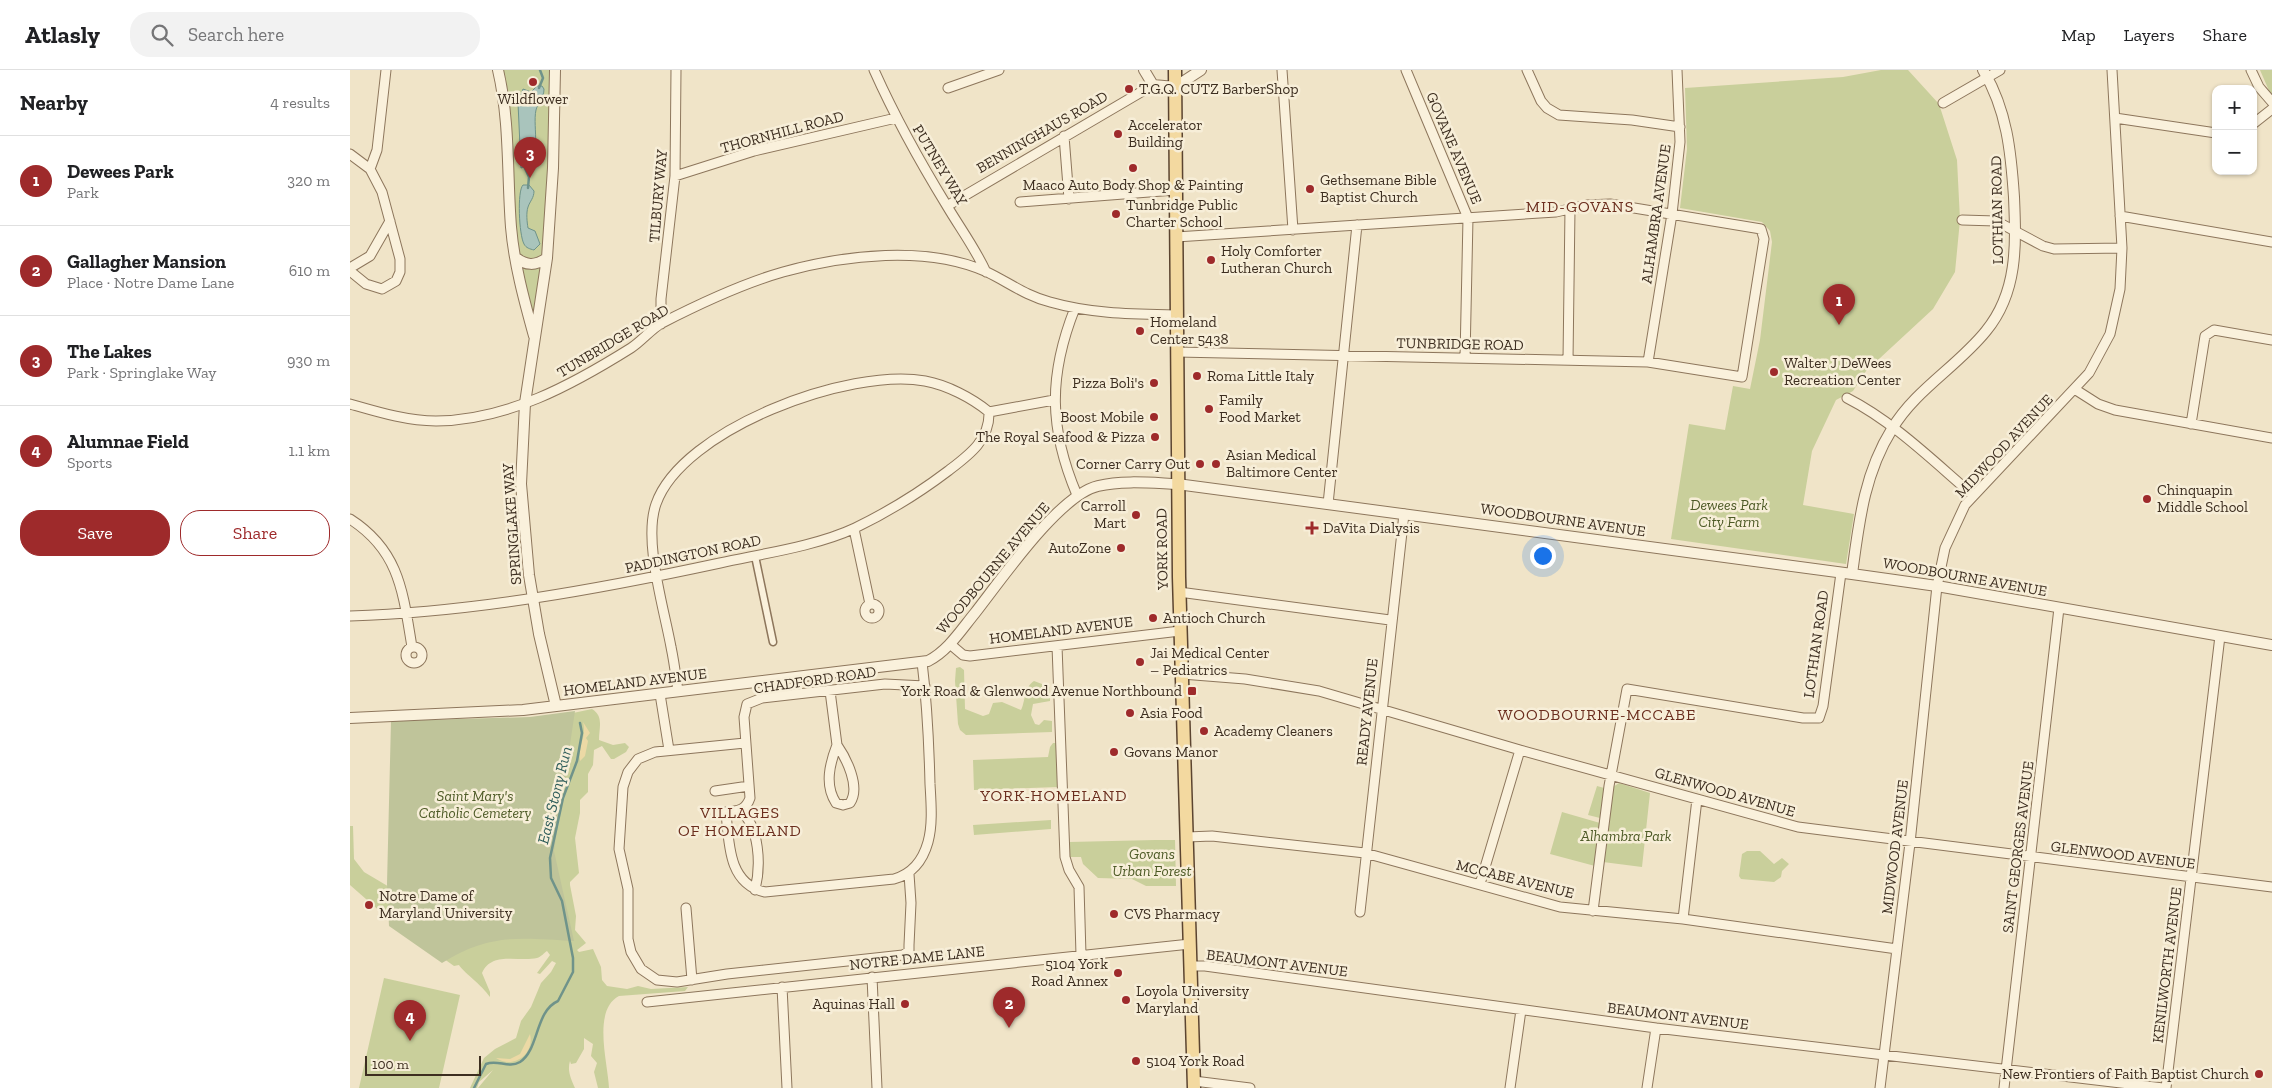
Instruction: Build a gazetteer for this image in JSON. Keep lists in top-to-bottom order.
{
  "streets": {
    "main road": ["YORK ROAD"],
    "street": [
      "THORNHILL ROAD",
      "BENNINGHAUS ROAD",
      "GOVANE AVENUE",
      "PUTNEY WAY",
      "TILBURY WAY",
      "LOTHIAN ROAD",
      "ALHAMBRA AVENUE",
      "TUNBRIDGE ROAD",
      "MIDWOOD AVENUE",
      "WOODBOURNE AVENUE",
      "SPRINGLAKE WAY",
      "PADDINGTON ROAD",
      "HOMELAND AVENUE",
      "CHADFORD ROAD",
      "READY AVENUE",
      "GLENWOOD AVENUE",
      "SAINT GEORGES AVENUE",
      "MCCABE AVENUE",
      "NOTRE DAME LANE",
      "BEAUMONT AVENUE",
      "KENILWORTH AVENUE"
    ]
  },
  "crossings": [
    ["THORNHILL ROAD", "PUTNEY WAY"],
    ["THORNHILL ROAD", "TILBURY WAY"],
    ["BENNINGHAUS ROAD", "PUTNEY WAY"],
    ["GOVANE AVENUE", "TUNBRIDGE ROAD"],
    ["PUTNEY WAY", "TUNBRIDGE ROAD"],
    ["TILBURY WAY", "TUNBRIDGE ROAD"],
    ["LOTHIAN ROAD", "WOODBOURNE AVENUE"],
    ["LOTHIAN ROAD", "GLENWOOD AVENUE"],
    ["ALHAMBRA AVENUE", "TUNBRIDGE ROAD"],
    ["TUNBRIDGE ROAD", "SPRINGLAKE WAY"],
    ["TUNBRIDGE ROAD", "YORK ROAD"],
    ["MIDWOOD AVENUE", "WOODBOURNE AVENUE"],
    ["MIDWOOD AVENUE", "GLENWOOD AVENUE"],
    ["MIDWOOD AVENUE", "MCCABE AVENUE"],
    ["MIDWOOD AVENUE", "BEAUMONT AVENUE"],
    ["WOODBOURNE AVENUE", "YORK ROAD"],
    ["WOODBOURNE AVENUE", "HOMELAND AVENUE"],
    ["WOODBOURNE AVENUE", "READY AVENUE"],
    ["WOODBOURNE AVENUE", "SAINT GEORGES AVENUE"],
    ["WOODBOURNE AVENUE", "KENILWORTH AVENUE"],
    ["SPRINGLAKE WAY", "PADDINGTON ROAD"],
    ["SPRINGLAKE WAY", "HOMELAND AVENUE"],
    ["YORK ROAD", "HOMELAND AVENUE"],
    ["YORK ROAD", "GLENWOOD AVENUE"],
    ["YORK ROAD", "MCCABE AVENUE"],
    ["YORK ROAD", "NOTRE DAME LANE"],
    ["YORK ROAD", "BEAUMONT AVENUE"],
    ["READY AVENUE", "GLENWOOD AVENUE"],
    ["READY AVENUE", "MCCABE AVENUE"],
    ["GLENWOOD AVENUE", "SAINT GEORGES AVENUE"],
    ["GLENWOOD AVENUE", "KENILWORTH AVENUE"],
    ["SAINT GEORGES AVENUE", "BEAUMONT AVENUE"],
    ["BEAUMONT AVENUE", "KENILWORTH AVENUE"]
  ],
  "districts": [
    "MID-GOVANS",
    "WOODBOURNE-MCCABE",
    "YORK-HOMELAND",
    "VILLAGES OF HOMELAND"
  ],
  "water": ["East Stony Run"],
  "parks": [
    "Dewees Park City Farm",
    "Saint Mary's Catholic Cemetery",
    "Alhambra Park",
    "Govans Urban Forest"
  ],
  "places": {
    "other": [
      "Wildflower",
      "T.G.Q. CUTZ BarberShop",
      "Accelerator Building",
      "Maaco Auto Body Shop & Painting",
      "Gethsemane Bible Baptist Church",
      "Tunbridge Public Charter School",
      "Holy Comforter Lutheran Church",
      "Homeland Center 5438",
      "Walter J DeWees Recreation Center",
      "Roma Little Italy",
      "Pizza Boli's",
      "Family Food Market",
      "Boost Mobile",
      "The Royal Seafood & Pizza",
      "Corner Carry Out",
      "Asian Medical Baltimore Center",
      "Chinquapin Middle School",
      "Carroll Mart",
      "AutoZone",
      "Antioch Church",
      "Jai Medical Center – Pediatrics",
      "Asia Food",
      "Academy Cleaners",
      "Govans Manor",
      "Notre Dame of Maryland University",
      "CVS Pharmacy",
      "5104 York Road Annex",
      "Loyola University Maryland",
      "Aquinas Hall",
      "5104 York Road",
      "New Frontiers of Faith Baptist Church"
    ],
    "health": ["DaVita Dialysis"],
    "transit": ["York Road & Glenwood Avenue Northbound"]
  },
  "scale_bar": "100 m",
  "page": {
    "header": "Atlasly",
    "search": "Search here",
    "nav": ["Map", "Layers", "Share"],
    "heading": ["Nearby", "4 results"],
    "map_buttons": ["+", "−"],
    "list": [
      {
        "mark": "1",
        "name": "Dewees Park",
        "note": "Park",
        "value": "320 m"
      },
      {
        "mark": "2",
        "name": "Gallagher Mansion",
        "note": "Place · Notre Dame Lane",
        "value": "610 m"
      },
      {
        "mark": "3",
        "name": "The Lakes",
        "note": "Park · Springlake Way",
        "value": "930 m"
      },
      {
        "mark": "4",
        "name": "Alumnae Field",
        "note": "Sports",
        "value": "1.1 km"
      }
    ],
    "pins": [
      "3",
      "1",
      "2",
      "4"
    ],
    "buttons": ["Save", "Share"],
    "scale": "100 m"
  }
}
